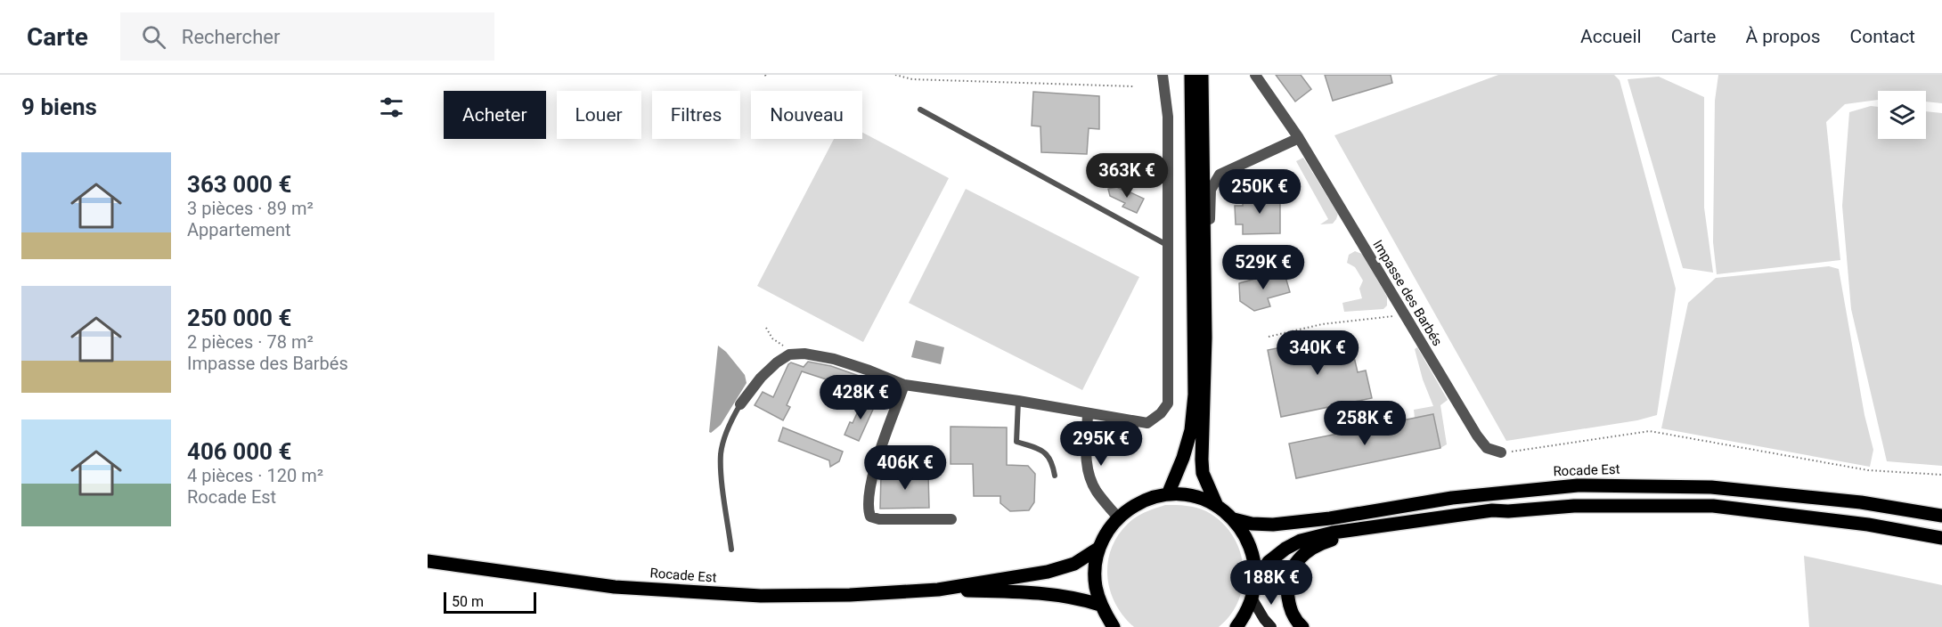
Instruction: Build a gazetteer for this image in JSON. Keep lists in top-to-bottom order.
{
  "streets": {
    "main road": ["Rocade Est"],
    "street": ["Impasse des Barbés"]
  },
  "scale_bar": "50 m",
  "page": {
    "header": "Carte",
    "search": "Rechercher",
    "nav": [
      "Accueil",
      "Carte",
      "À propos",
      "Contact"
    ],
    "heading": "9 biens",
    "chip": [
      "Acheter",
      "Louer",
      "Filtres",
      "Nouveau"
    ],
    "list": [
      {
        "name": "363 000 €",
        "note": "3 pièces · 89 m² · Appartement"
      },
      {
        "name": "250 000 €",
        "note": "2 pièces · 78 m² · Impasse des Barbés"
      },
      {
        "name": "406 000 €",
        "note": "4 pièces · 120 m² · Rocade Est"
      }
    ],
    "price": [
      "363K €",
      "250K €",
      "529K €",
      "340K €",
      "428K €",
      "258K €",
      "295K €",
      "406K €",
      "188K €"
    ],
    "scale": "50 m"
  }
}
